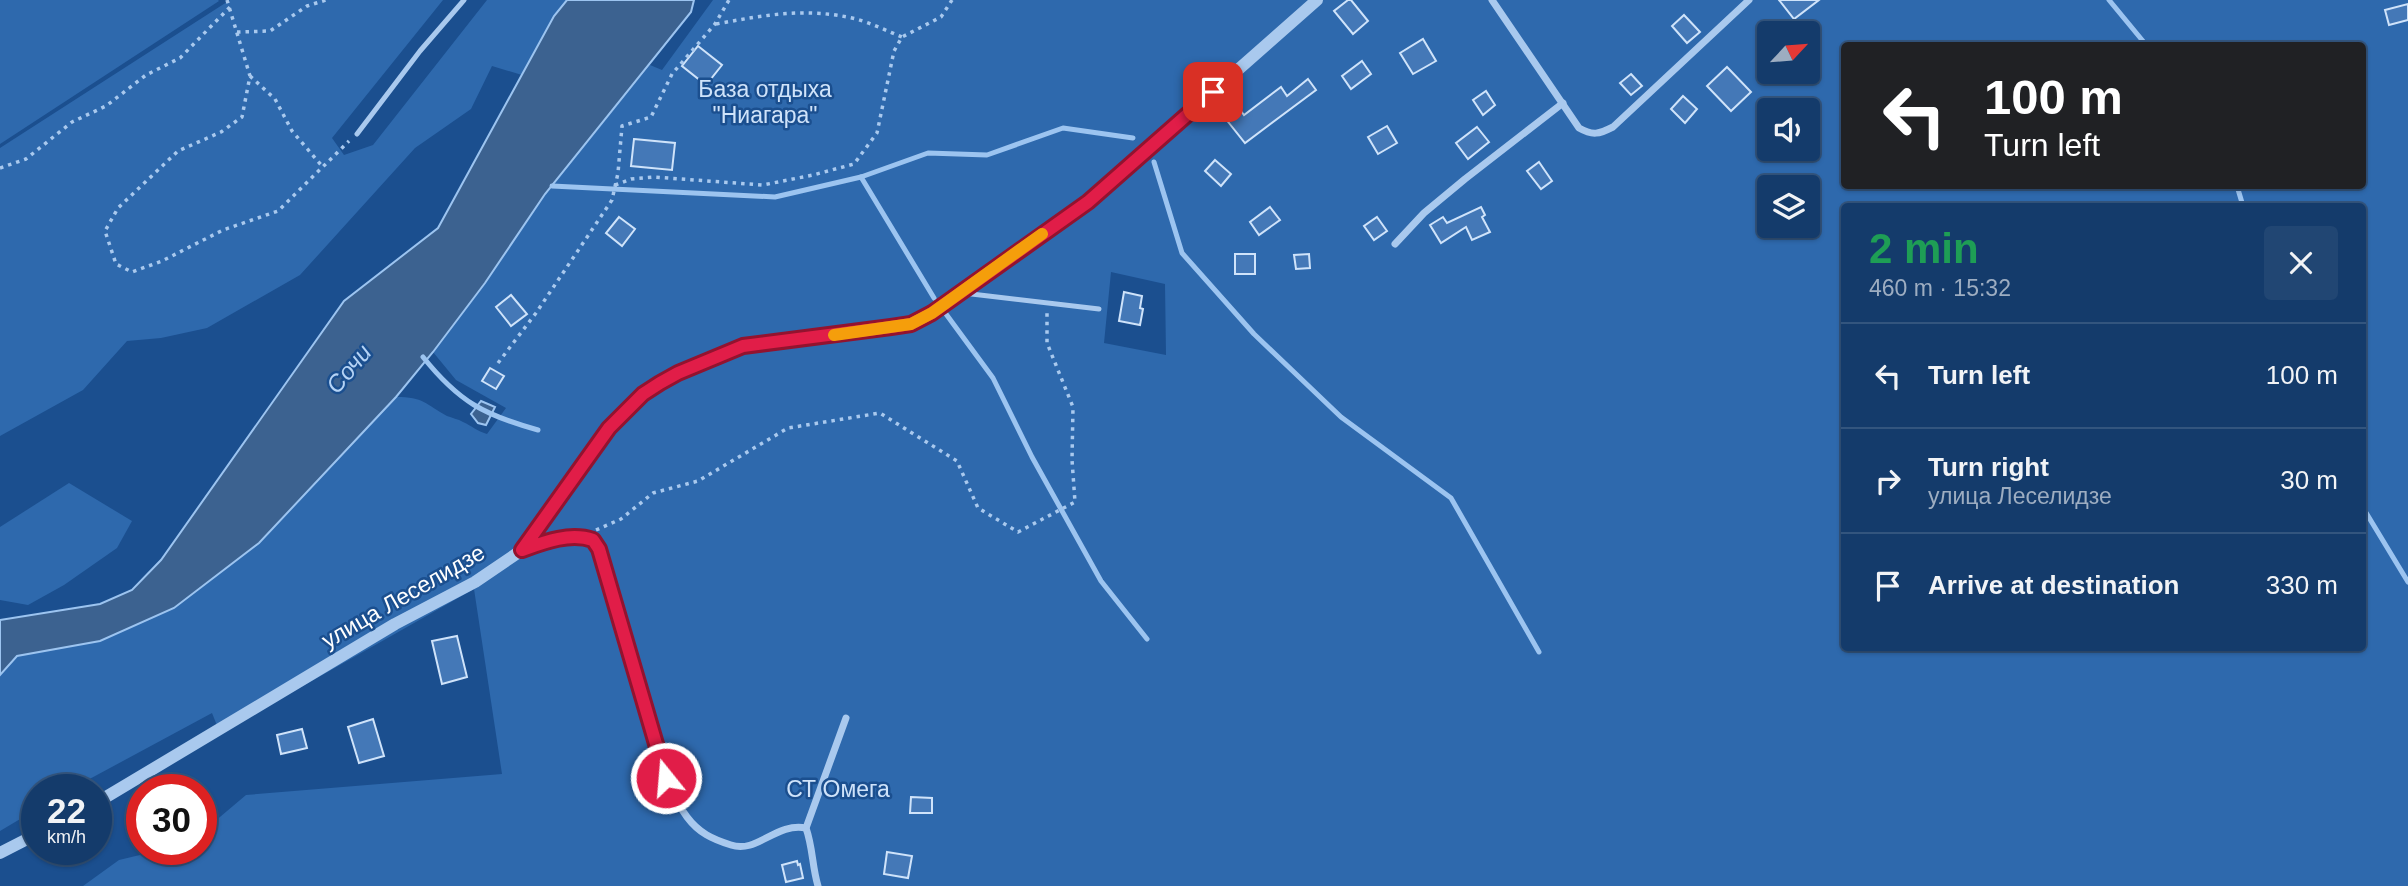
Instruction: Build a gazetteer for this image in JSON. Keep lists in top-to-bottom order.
{
  "streets": {
    "street": ["улица Леселидзе"]
  },
  "water": ["Сочи"],
  "parks": ["База отдыха \"Ниагара\"", "СТ Омега"],
  "north": "top right",
  "page": {
    "turn": ["100 m", "Turn left"],
    "heading": ["2 min", "460 m · 15:32"],
    "list": [
      {
        "name": "Turn left",
        "value": "100 m"
      },
      {
        "name": "Turn right",
        "note": "улица Леселидзе",
        "value": "30 m"
      },
      {
        "name": "Arrive at destination",
        "value": "330 m"
      }
    ],
    "speed": "22 km/h",
    "limit": "30"
  }
}
